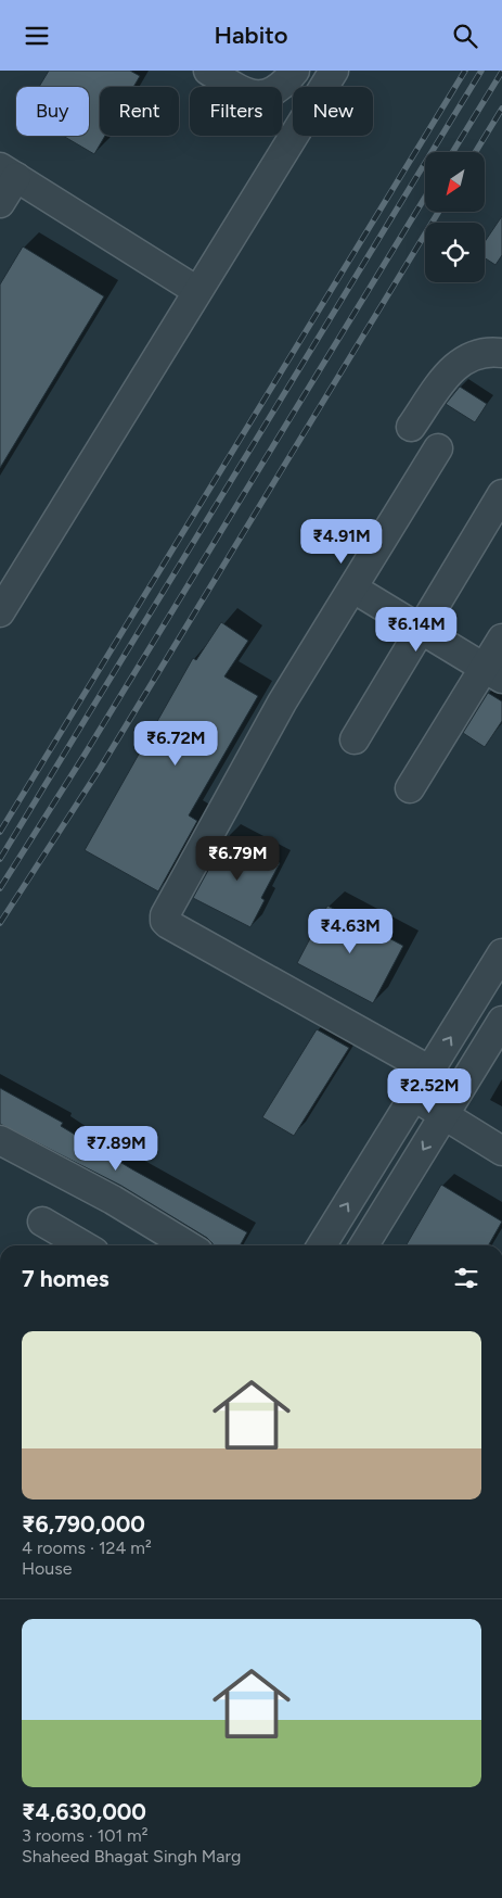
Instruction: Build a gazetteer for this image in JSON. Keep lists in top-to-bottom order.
{
  "north": "bottom left",
  "page": {
    "header": "Habito",
    "chip": [
      "Buy",
      "Rent",
      "Filters",
      "New"
    ],
    "price": [
      "₹4.91M",
      "₹6.14M",
      "₹6.72M",
      "₹6.79M",
      "₹4.63M",
      "₹2.52M",
      "₹7.89M"
    ],
    "heading": "7 homes",
    "list": [
      {
        "name": "₹6,790,000",
        "note": "4 rooms · 124 m² · House"
      },
      {
        "name": "₹4,630,000",
        "note": "3 rooms · 101 m² · Shaheed Bhagat Singh Marg"
      }
    ]
  }
}
